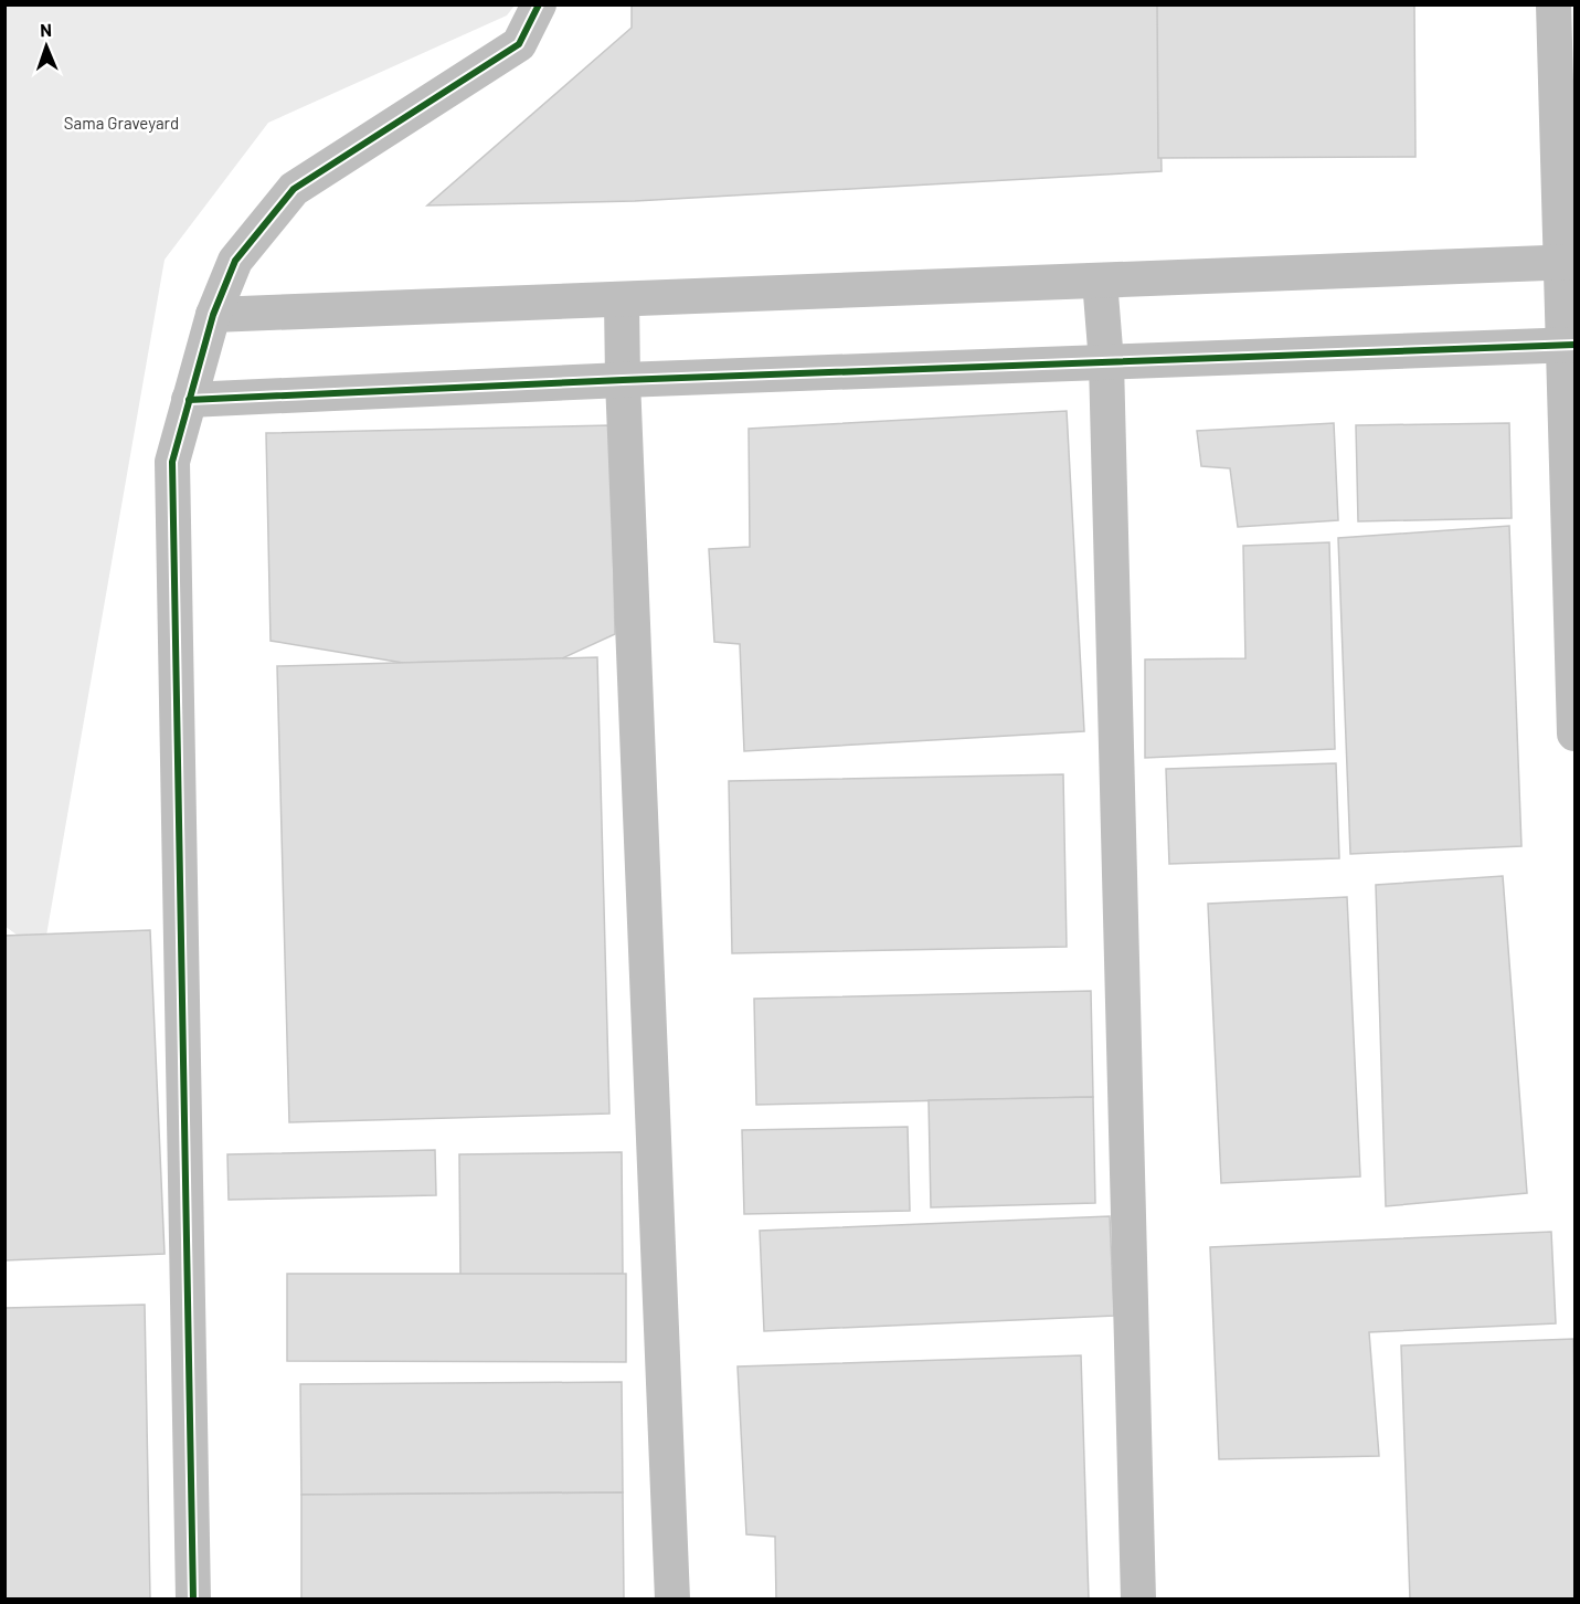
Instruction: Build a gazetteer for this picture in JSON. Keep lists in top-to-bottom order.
{
  "parks": ["Sama Graveyard"],
  "north": "top"
}
